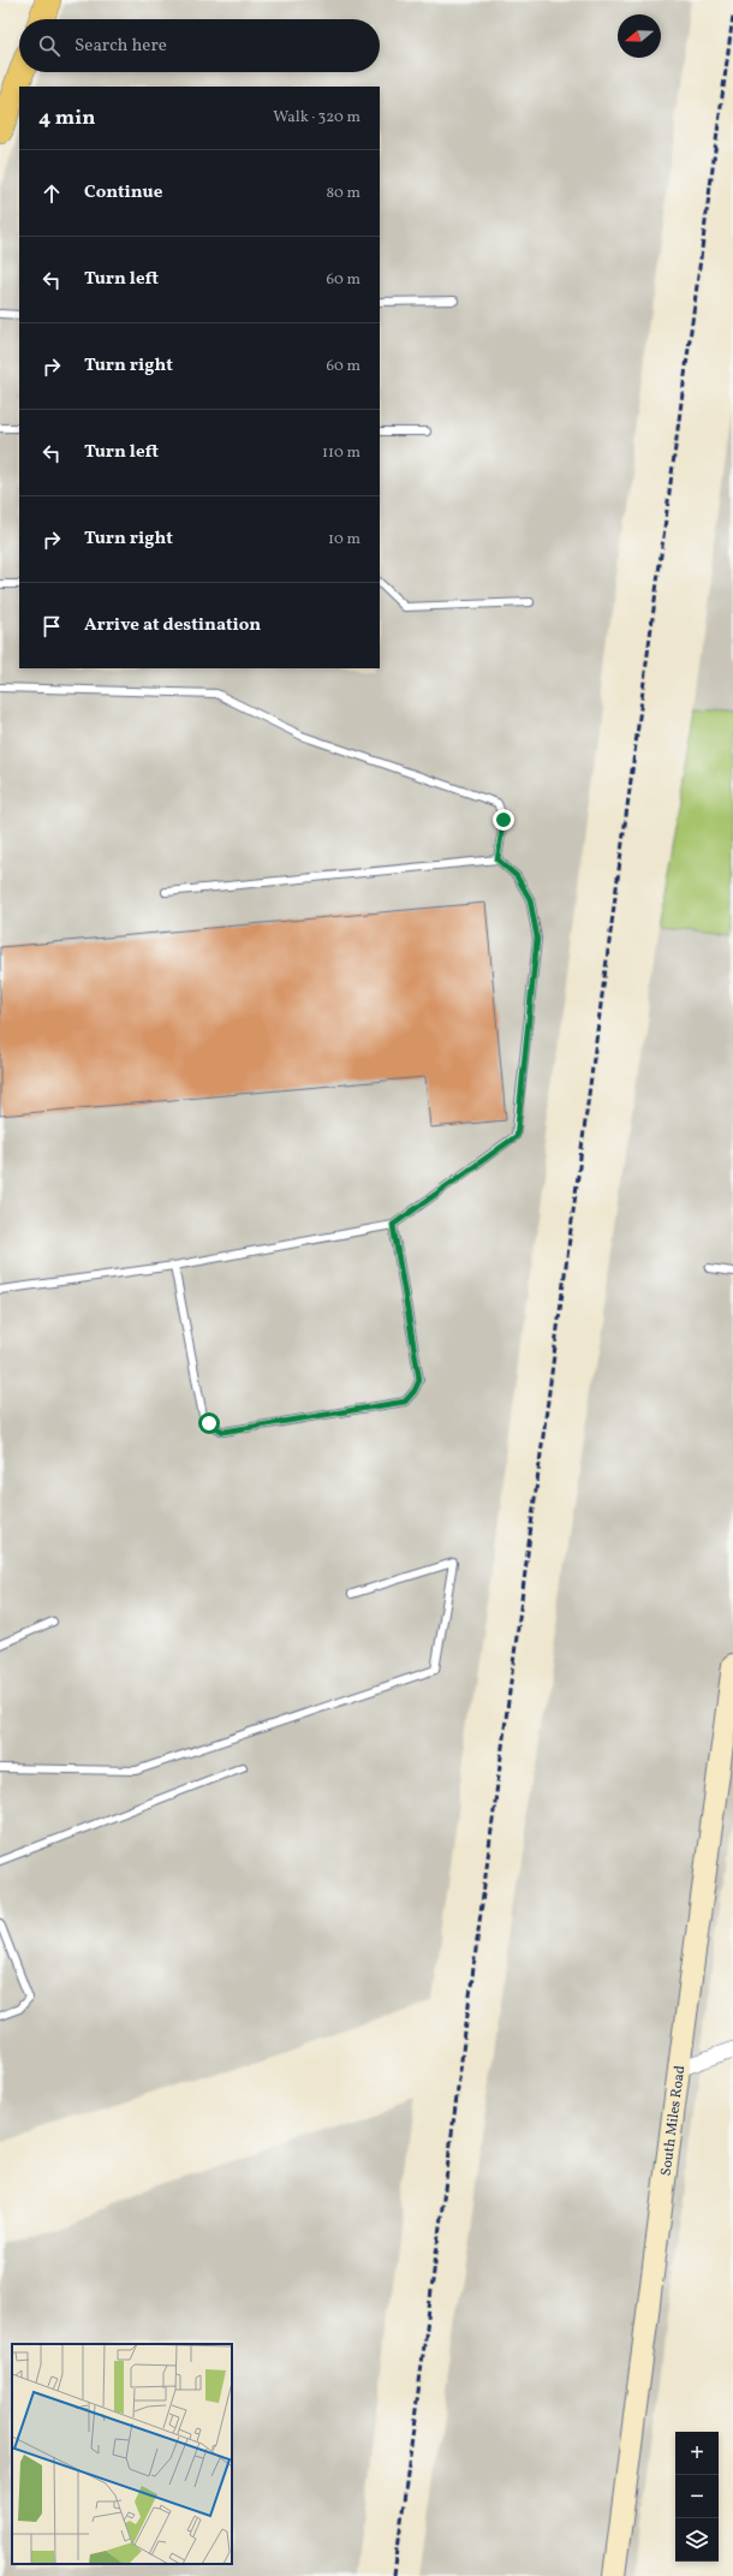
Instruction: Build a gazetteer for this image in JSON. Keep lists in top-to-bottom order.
{
  "streets": {
    "street": ["South Miles Road"]
  },
  "north": "left",
  "page": {
    "search": "Search here",
    "heading": ["4 min", "Walk · 320 m"],
    "list": [
      ["Continue", "80 m"],
      ["Turn left", "60 m"],
      ["Turn right", "60 m"],
      ["Turn left", "110 m"],
      ["Turn right", "10 m"],
      "Arrive at destination"
    ],
    "map_buttons": ["+", "−"]
  }
}
